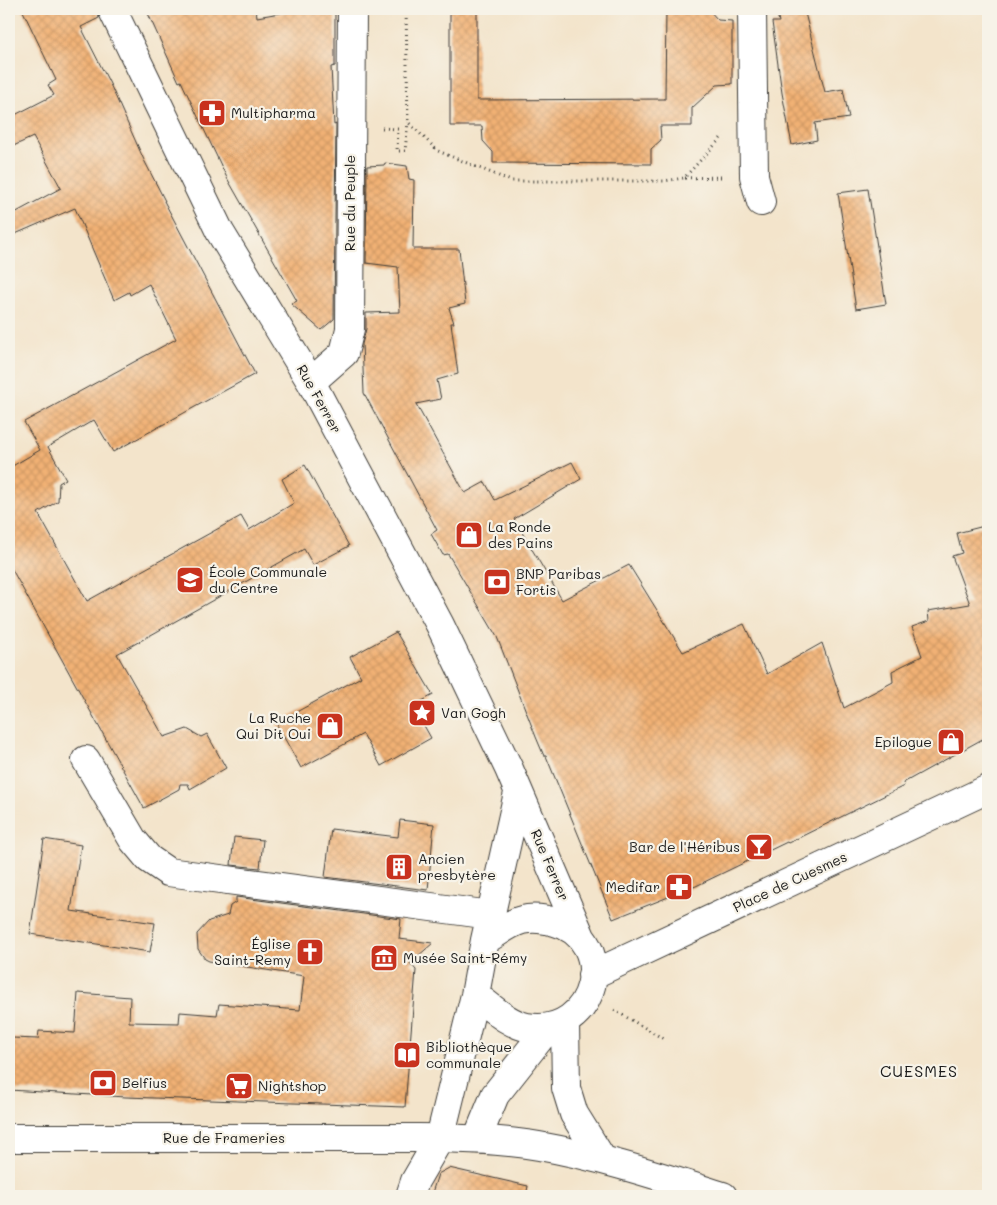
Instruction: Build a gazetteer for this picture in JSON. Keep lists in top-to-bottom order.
{
  "streets": {
    "street": [
      "Rue du Peuple",
      "Rue Ferrer",
      "Place de Cuesmes",
      "Rue de Frameries"
    ]
  },
  "crossings": [
    ["Rue du Peuple", "Rue Ferrer"],
    ["Rue Ferrer", "Place de Cuesmes"]
  ],
  "districts": ["CUESMES"],
  "places": {
    "pharmacy": ["Multipharma", "Medifar"],
    "shop": ["La Ronde des Pains", "La Ruche Qui Dit Oui", "Epilogue"],
    "school or university": ["École Communale du Centre"],
    "bank": ["BNP Paribas Fortis", "Belfius"],
    "place": ["Van Gogh"],
    "bar": ["Bar de l'Héribus"],
    "building": ["Ancien presbytère"],
    "church": ["Église Saint-Remy"],
    "museum": ["Musée Saint-Rémy"],
    "library": ["Bibliothèque communale"],
    "supermarket": ["Nightshop"]
  }
}
